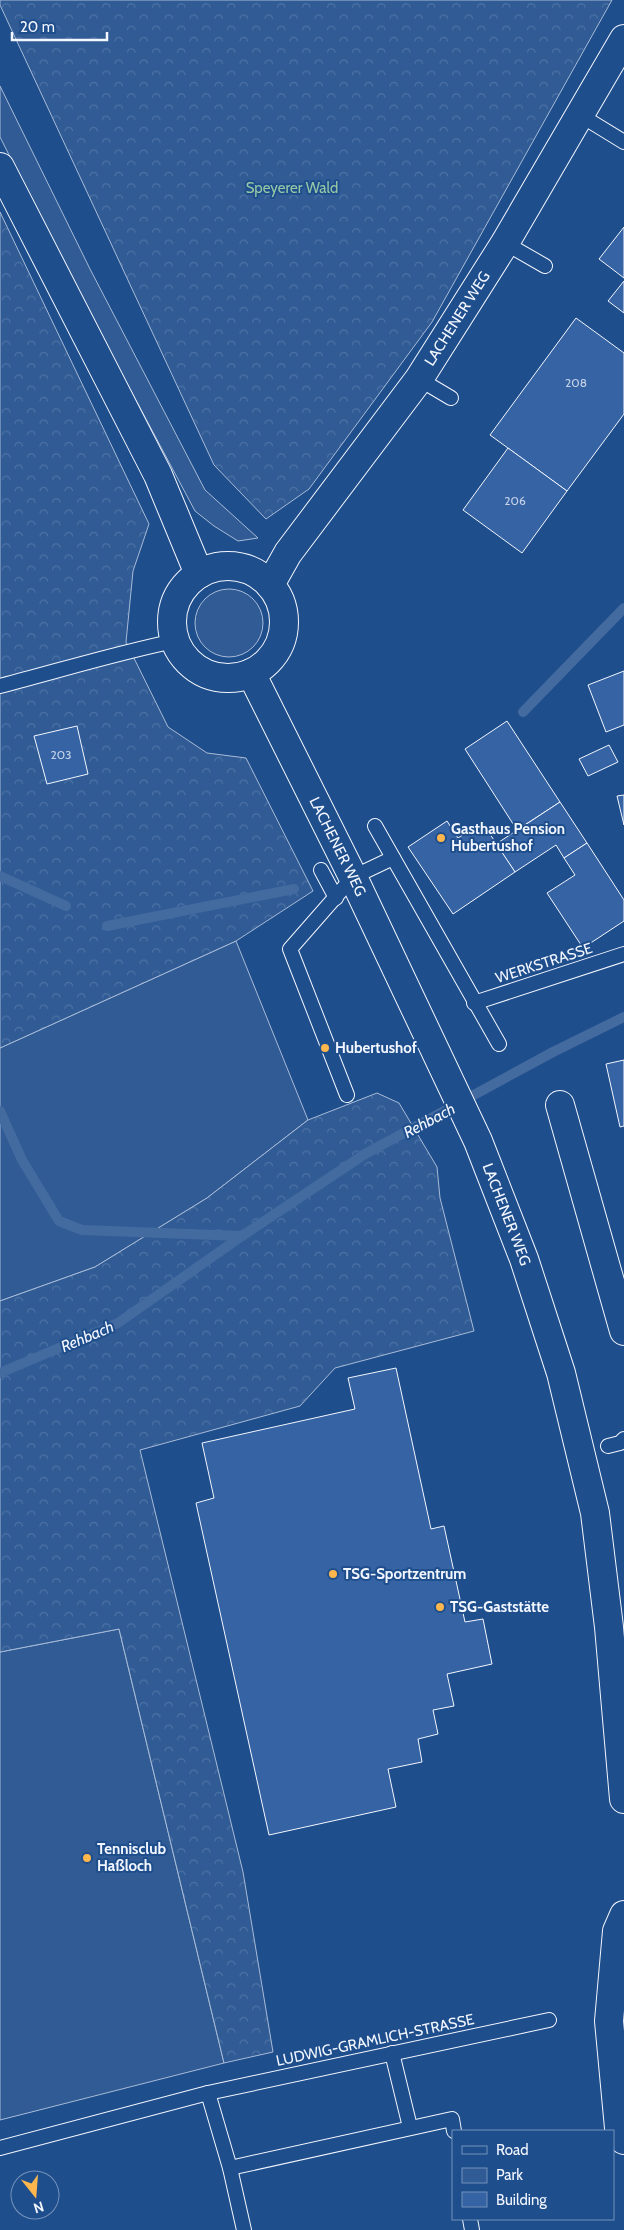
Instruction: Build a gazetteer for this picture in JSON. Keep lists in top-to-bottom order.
{
  "streets": {
    "main road": ["LACHENER WEG"],
    "lane": ["WERKSTRASSE", "LUDWIG-GRAMLICH-STRASSE"]
  },
  "water": ["Rehbach"],
  "parks": ["Speyerer Wald"],
  "places": [
    "Gasthaus Pension Hubertushof",
    "Hubertushof",
    "TSG-Sportzentrum",
    "TSG-Gaststätte",
    "Tennisclub Haßloch"
  ],
  "house_numbers": ["208", "206", "203"],
  "legend": ["Road", "Park", "Building"],
  "scale_bar": "20 m",
  "north": "bottom"
}
